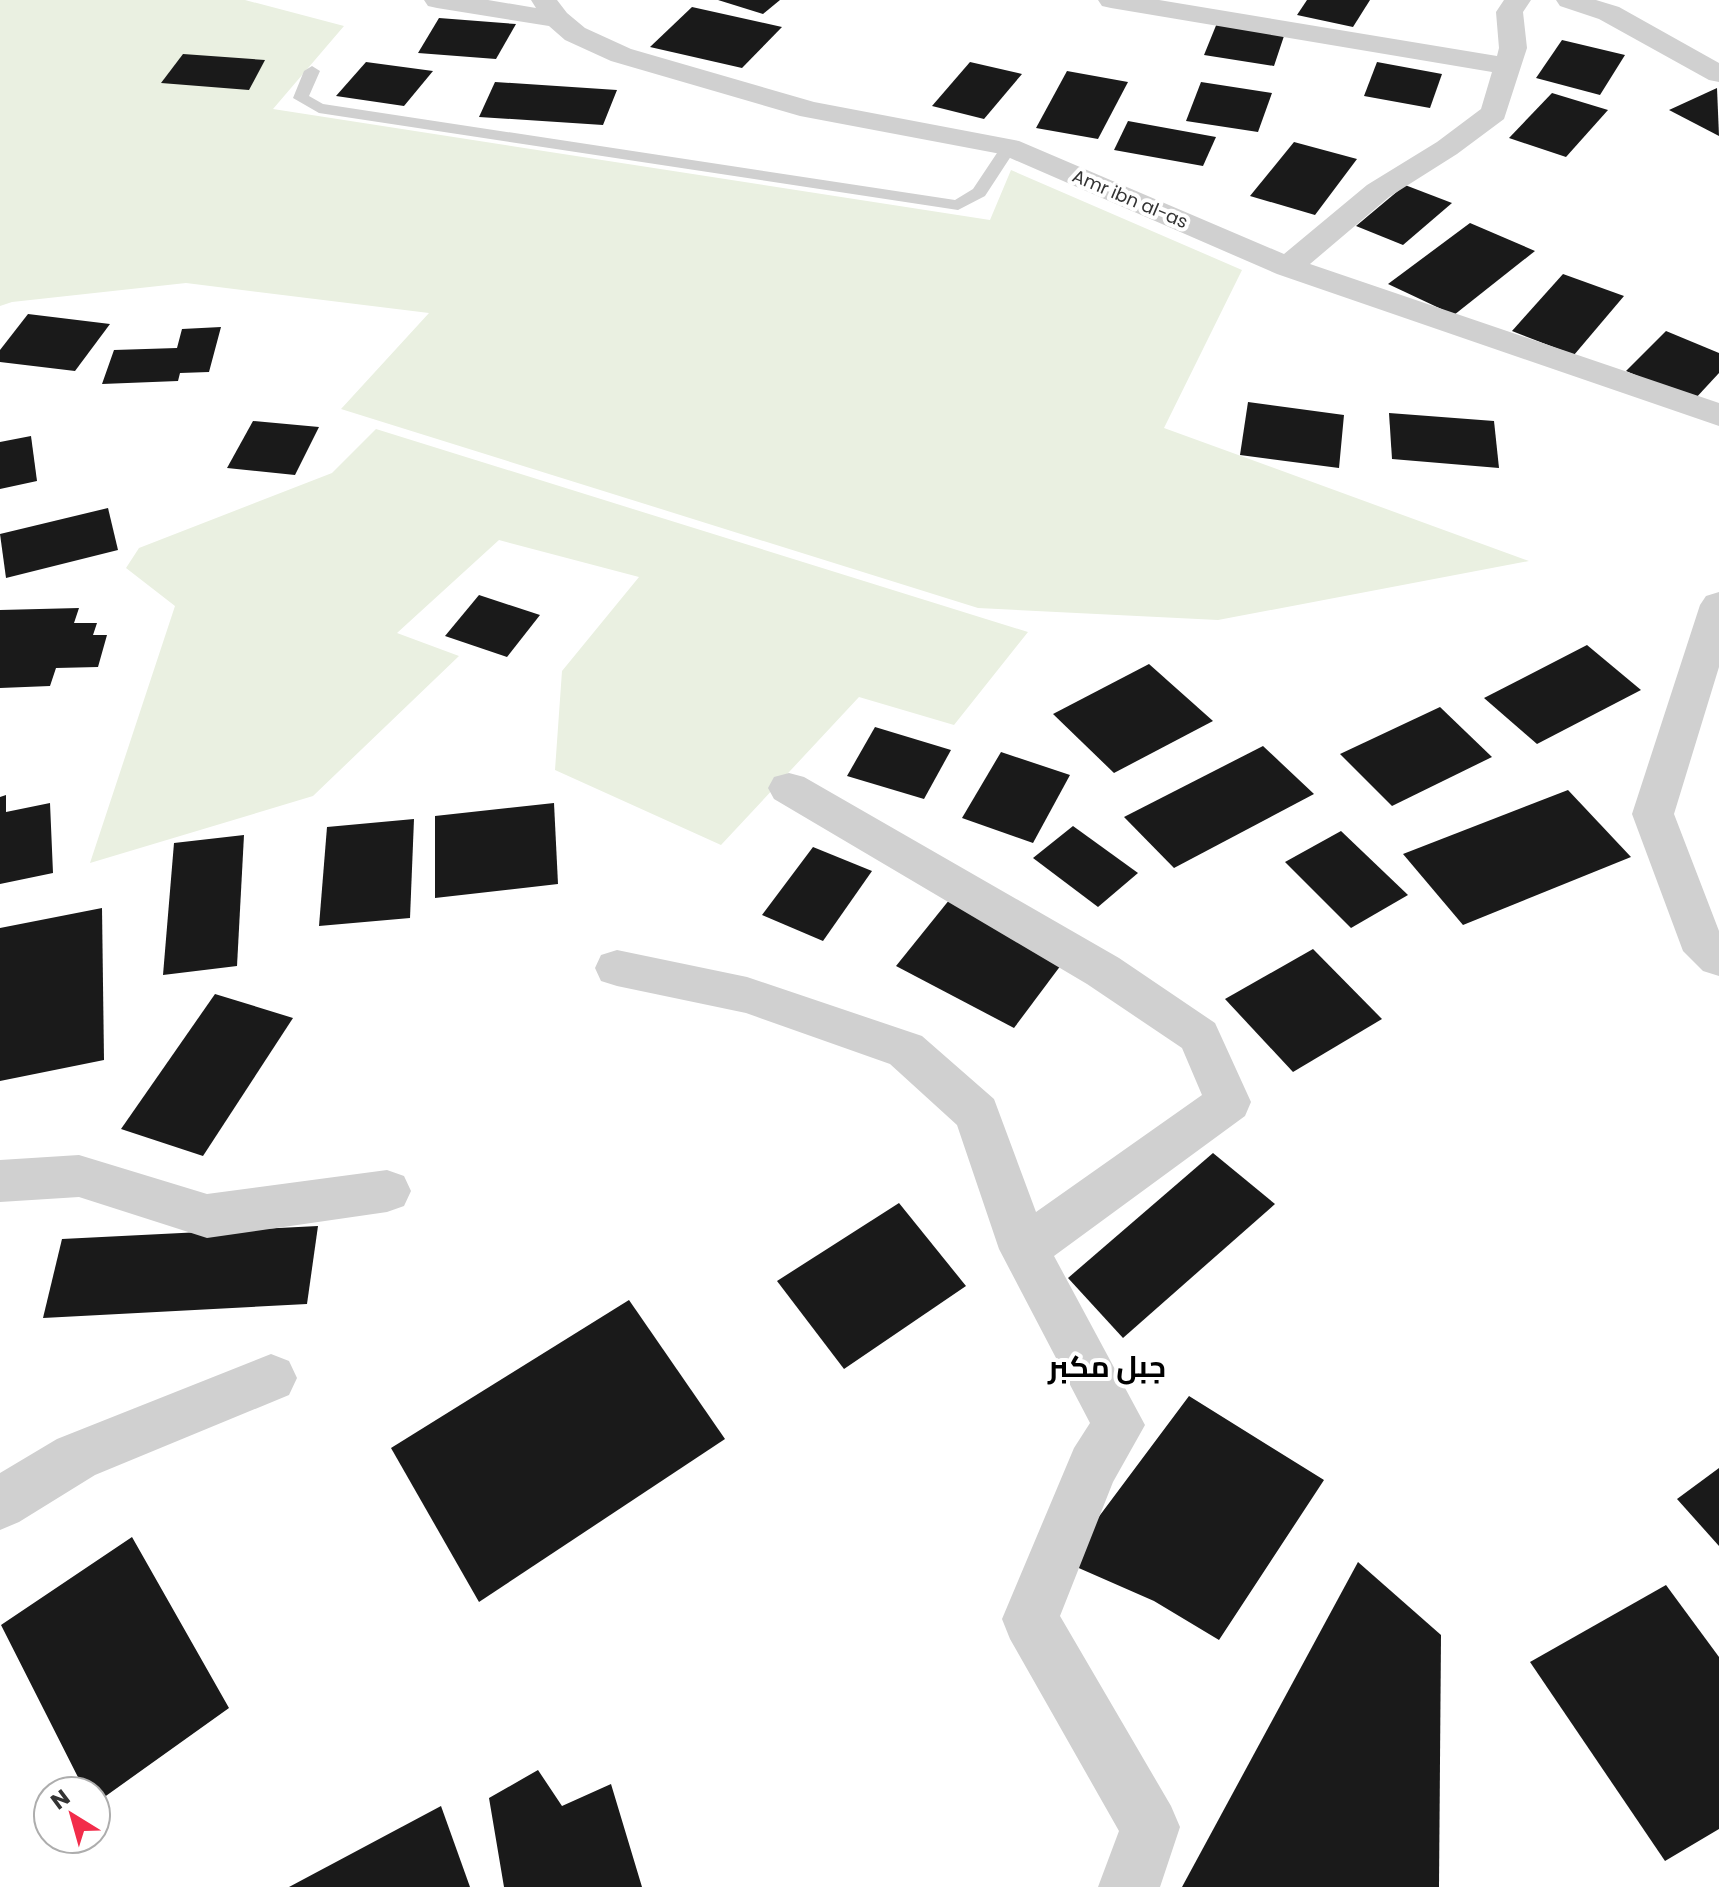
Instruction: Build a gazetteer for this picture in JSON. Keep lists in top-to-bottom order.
{
  "streets": {
    "street": ["Amr ibn al-as"]
  },
  "districts": ["جبل مكبر"],
  "north": "top left"
}
